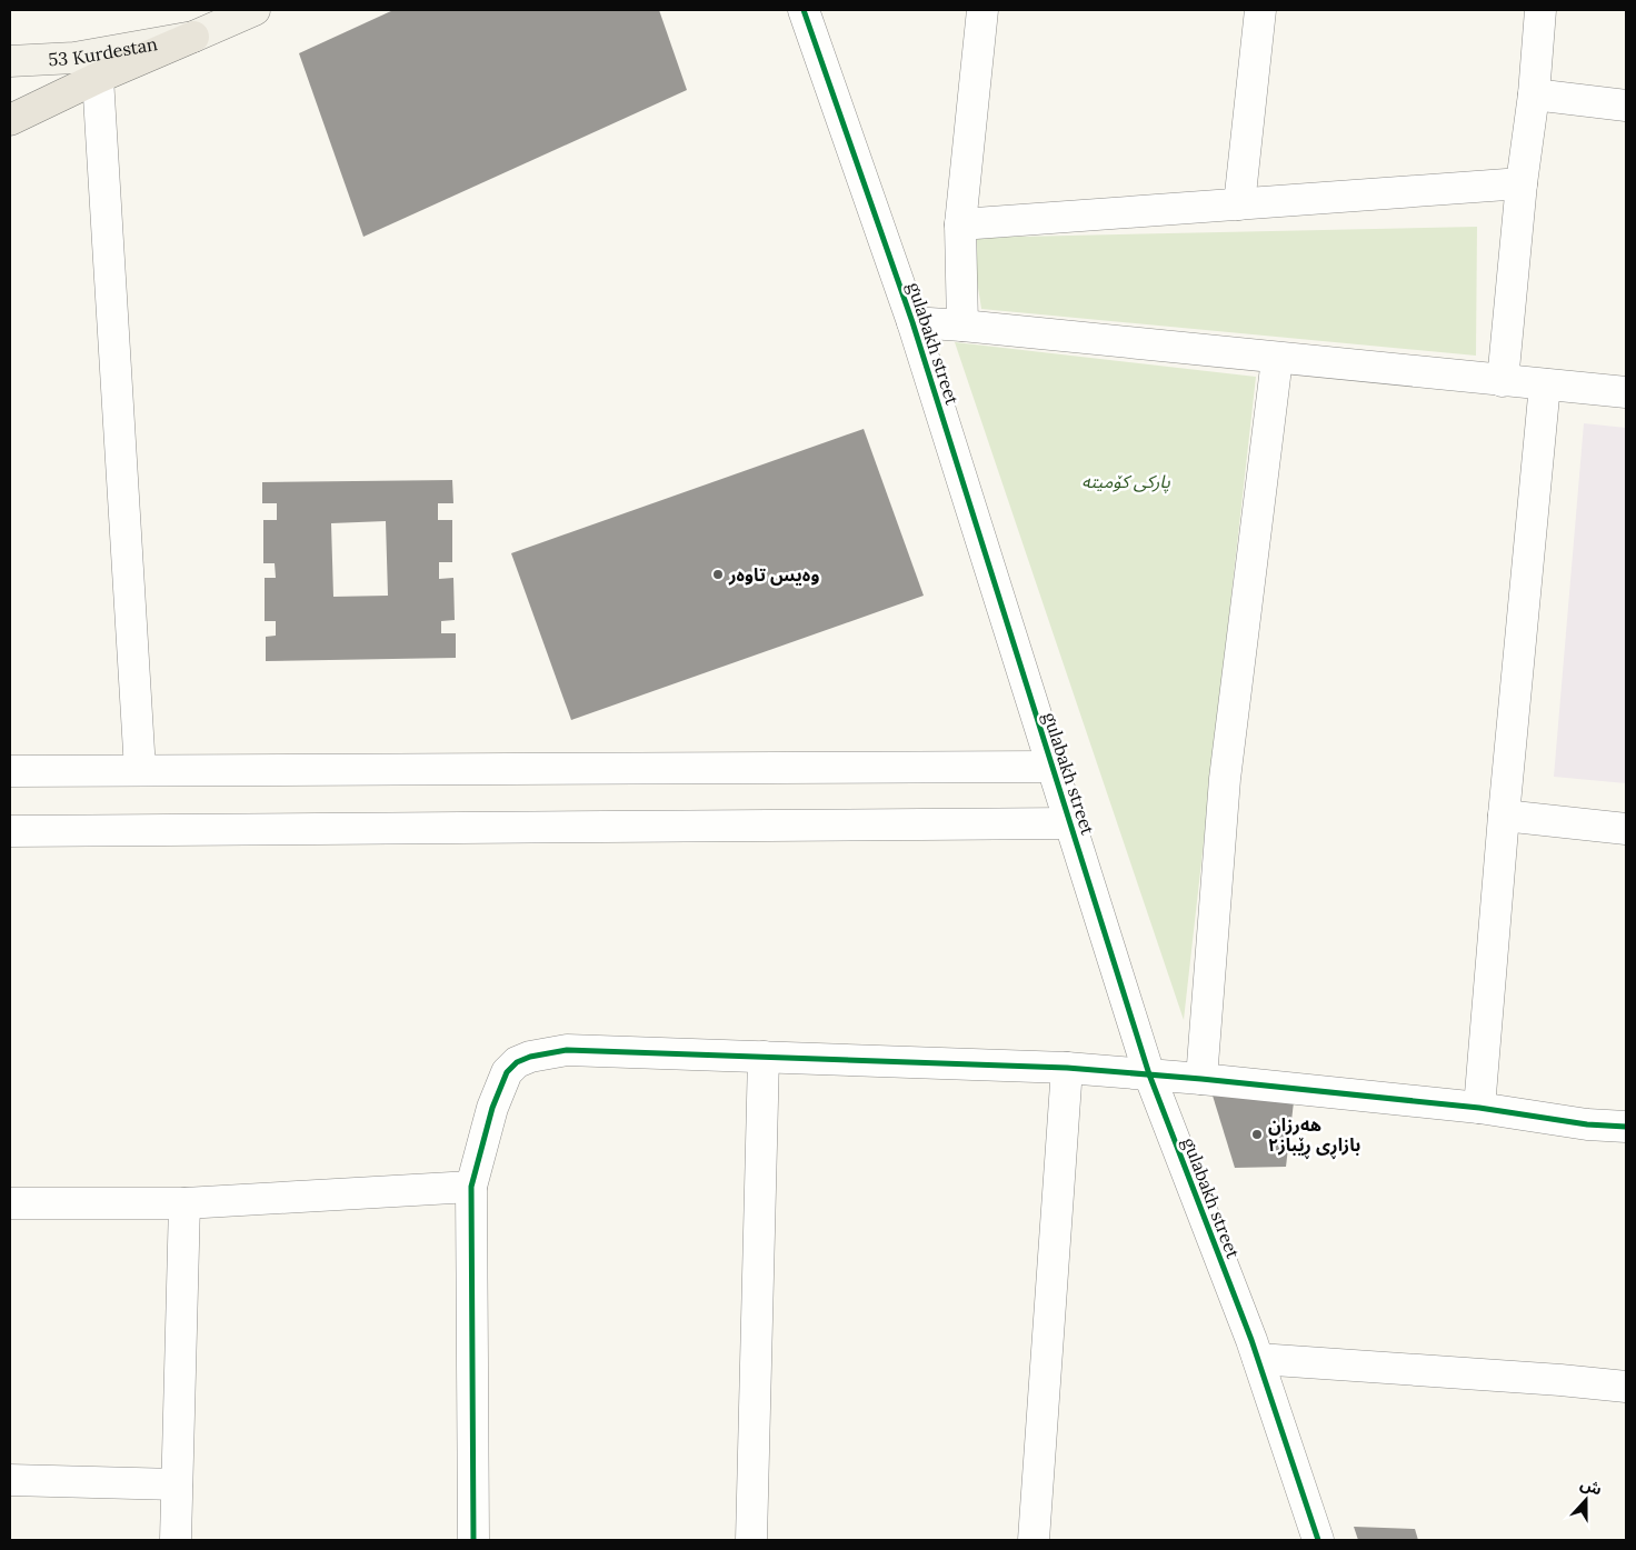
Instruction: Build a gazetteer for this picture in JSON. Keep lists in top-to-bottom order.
{
  "streets": {
    "main road": ["53 Kurdestan"],
    "street": ["gulabakh street"]
  },
  "parks": ["پارکی کۆمیتە"],
  "places": ["وەیس تاوەر", "هەرزان بازاڕی ڕێباز٢"],
  "north": "top"
}
